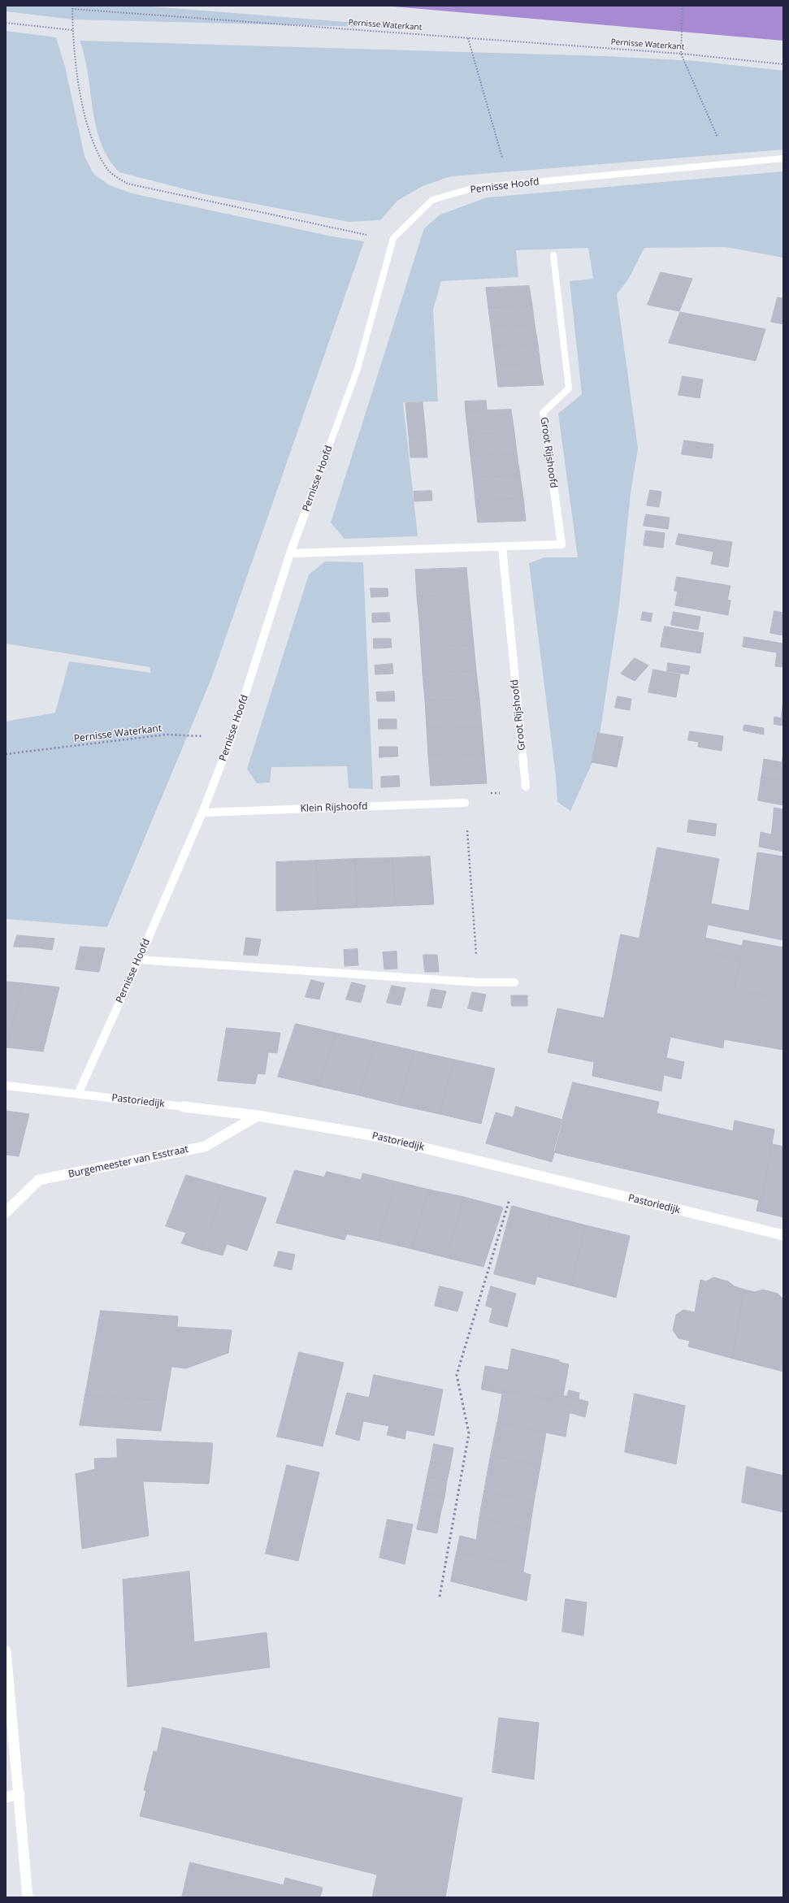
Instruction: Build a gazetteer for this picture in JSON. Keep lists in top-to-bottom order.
{
  "streets": {
    "street": [
      "Pernisse Hoofd",
      "Groot Rijshoofd",
      "Klein Rijshoofd",
      "Pastoriedijk",
      "Burgemeester van Esstraat"
    ],
    "path": ["Pernisse Waterkant"]
  },
  "crossings": [
    ["Pernisse Waterkant", "Pernisse Hoofd"],
    ["Pernisse Hoofd", "Groot Rijshoofd"],
    ["Pernisse Hoofd", "Klein Rijshoofd"],
    ["Pernisse Hoofd", "Pastoriedijk"],
    ["Pastoriedijk", "Burgemeester van Esstraat"]
  ]
}
